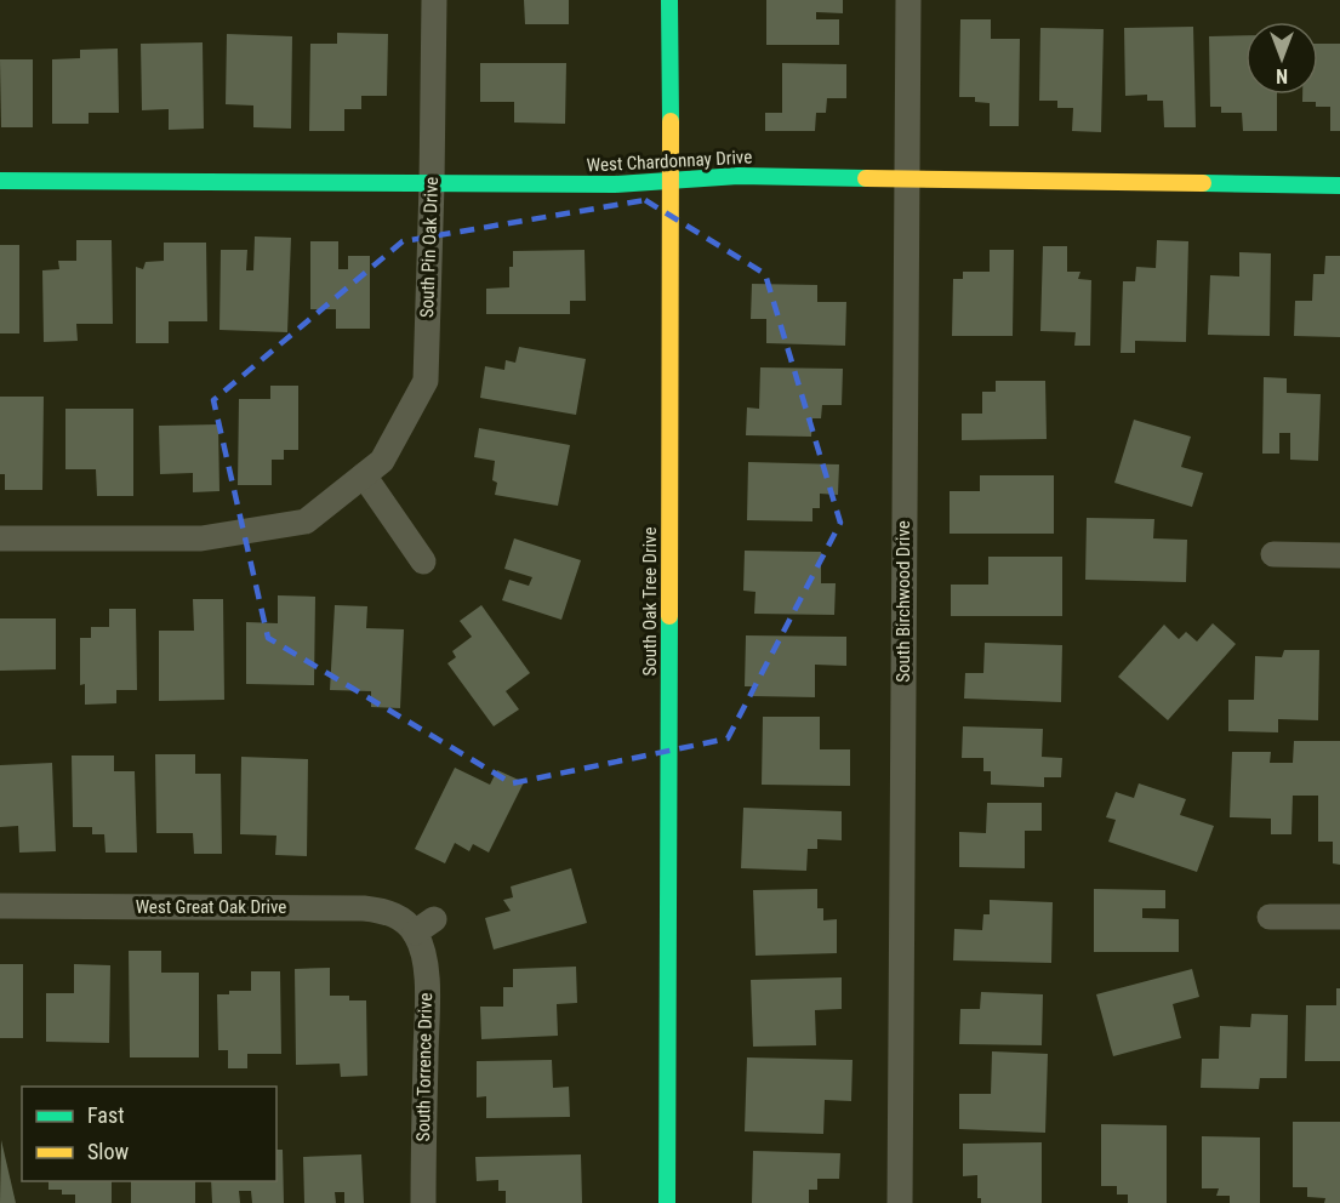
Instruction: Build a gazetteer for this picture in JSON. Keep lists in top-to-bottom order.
{
  "streets": {
    "street": [
      "West Chardonnay Drive",
      "South Pin Oak Drive",
      "South Oak Tree Drive",
      "South Birchwood Drive",
      "West Great Oak Drive",
      "South Torrence Drive"
    ]
  },
  "crossings": [
    ["West Chardonnay Drive", "South Pin Oak Drive"],
    ["West Chardonnay Drive", "South Oak Tree Drive"],
    ["West Chardonnay Drive", "South Birchwood Drive"],
    ["West Great Oak Drive", "South Torrence Drive"]
  ],
  "legend": ["Fast", "Slow"],
  "north": "bottom"
}
